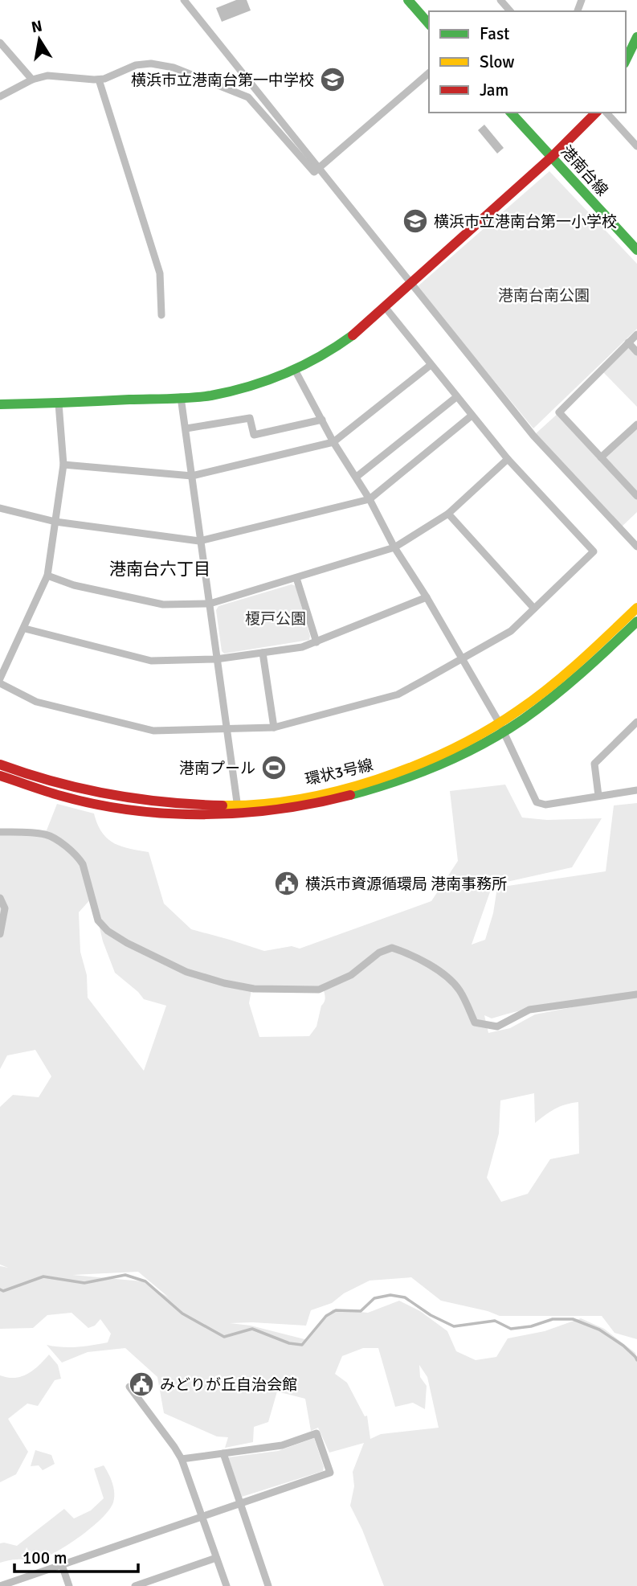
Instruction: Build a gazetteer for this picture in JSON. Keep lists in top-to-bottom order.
{
  "streets": {
    "street": ["港南台線", "環状3号線"]
  },
  "districts": ["港南台六丁目"],
  "parks": ["港南台南公園", "榎戸公園"],
  "places": {
    "school or university": ["横浜市立港南台第一中学校", "横浜市立港南台第一小学校"],
    "sports": ["港南プール"],
    "public building": ["横浜市資源循環局 港南事務所", "みどりが丘自治会館"]
  },
  "legend": ["Fast", "Slow", "Jam"],
  "scale_bar": "100 m",
  "north": "top"
}
